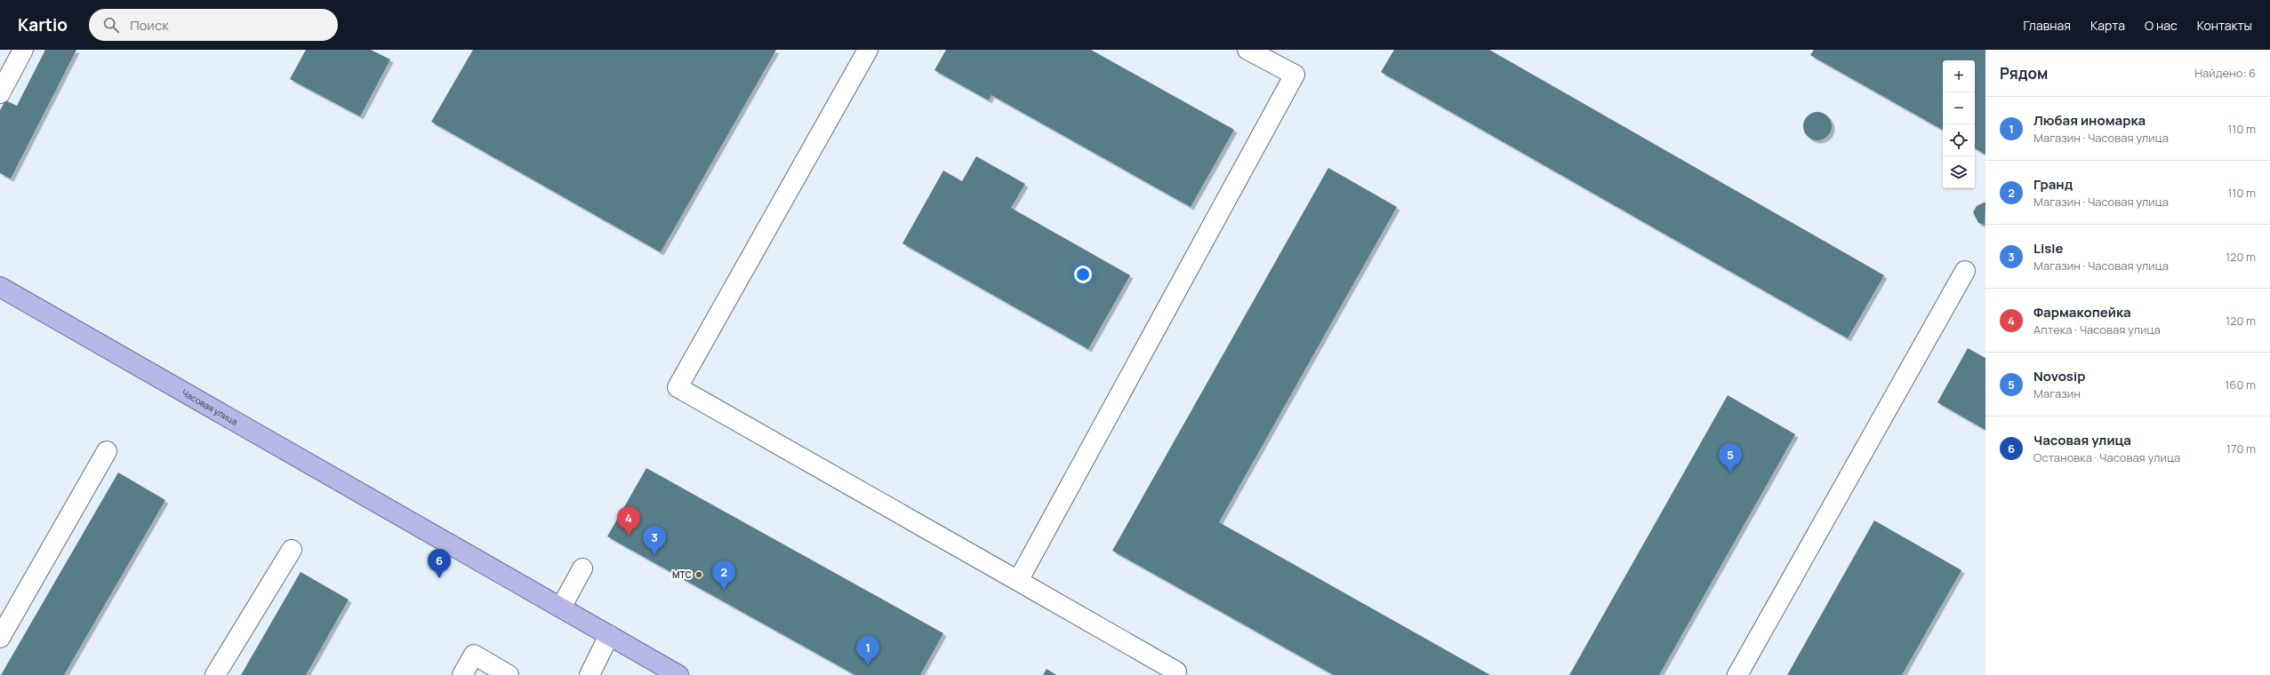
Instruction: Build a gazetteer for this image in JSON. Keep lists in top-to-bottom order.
{
  "streets": {
    "main road": ["Часовая улица"]
  },
  "places": ["МТС"],
  "page": {
    "header": "Kartio",
    "search": "Поиск",
    "nav": [
      "Главная",
      "Карта",
      "О нас",
      "Контакты"
    ],
    "heading": ["Рядом", "Найдено: 6"],
    "map_buttons": ["+", "−"],
    "list": [
      {
        "mark": "1",
        "name": "Любая иномарка",
        "note": "Магазин · Часовая улица",
        "value": "110 m"
      },
      {
        "mark": "2",
        "name": "Гранд",
        "note": "Магазин · Часовая улица",
        "value": "110 m"
      },
      {
        "mark": "3",
        "name": "Lisle",
        "note": "Магазин · Часовая улица",
        "value": "120 m"
      },
      {
        "mark": "4",
        "name": "Фармакопейка",
        "note": "Аптека · Часовая улица",
        "value": "120 m"
      },
      {
        "mark": "5",
        "name": "Novosip",
        "note": "Магазин",
        "value": "160 m"
      },
      {
        "mark": "6",
        "name": "Часовая улица",
        "note": "Остановка · Часовая улица",
        "value": "170 m"
      }
    ],
    "pins": [
      "5",
      "4",
      "3",
      "6",
      "2",
      "1"
    ]
  }
}
